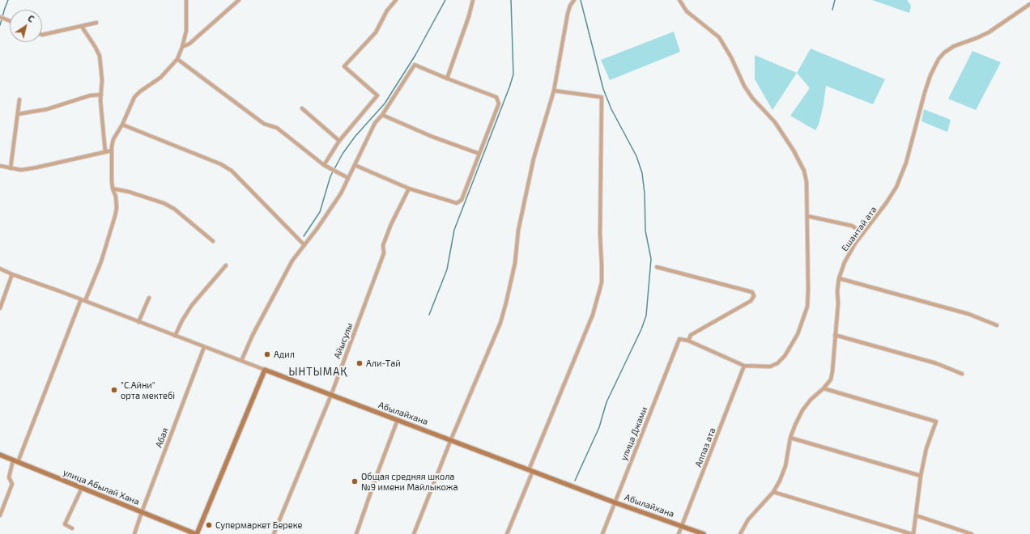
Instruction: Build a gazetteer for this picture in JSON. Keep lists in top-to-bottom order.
{
  "streets": {
    "main road": ["Абылайхана", "улица Абылай Хана"],
    "street": [
      "Ешантай ата",
      "Айысулы",
      "улица Джами",
      "Абая",
      "Аппаз ата"
    ]
  },
  "crossings": [
    ["Айысулы", "Абылайхана"],
    ["Абылайхана", "улица Джами"],
    ["Абылайхана", "Аппаз ата"],
    ["Абая", "улица Абылай Хана"]
  ],
  "districts": ["ЫНТЫМАҚ"],
  "places": [
    "Адил",
    "Али-Тай",
    "\"С.Айни\" орта мектебі",
    "Общая средняя школа №9 имени Майлыкожа",
    "Супермаркет Береке"
  ],
  "north": "top right"
}
